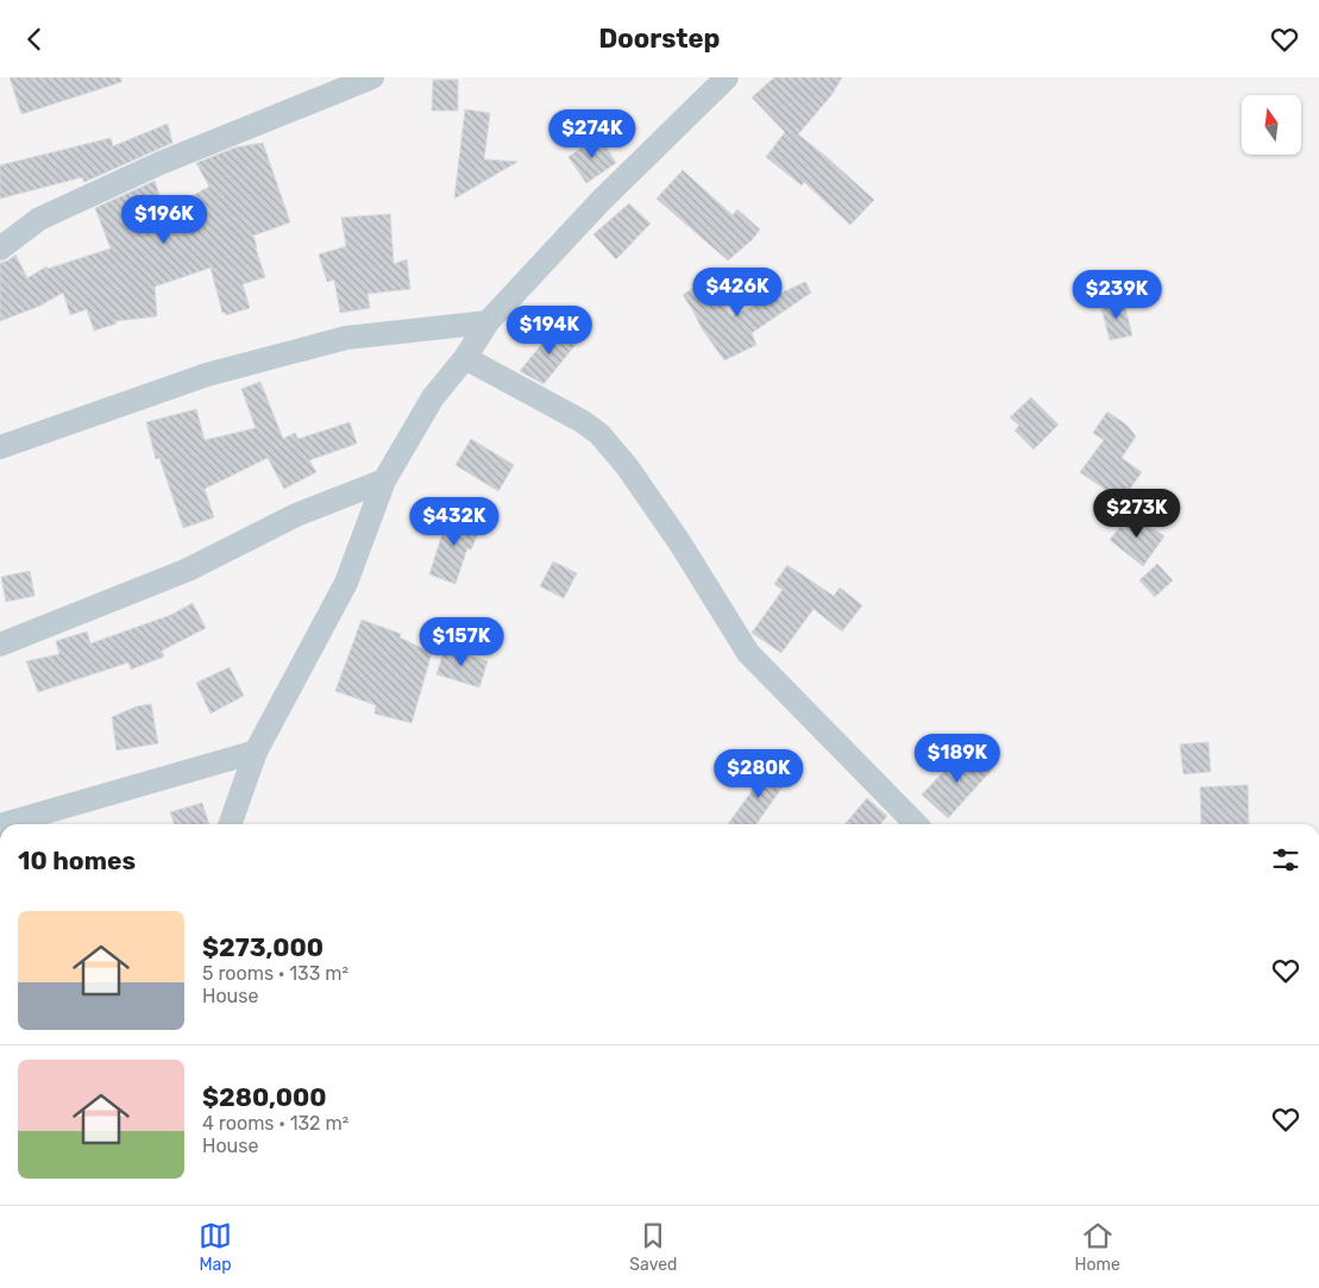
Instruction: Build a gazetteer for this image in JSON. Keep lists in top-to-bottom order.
{
  "north": "top",
  "page": {
    "header": "Doorstep",
    "price": [
      "$274K",
      "$196K",
      "$426K",
      "$239K",
      "$194K",
      "$273K",
      "$432K",
      "$157K",
      "$189K",
      "$280K"
    ],
    "heading": "10 homes",
    "list": [
      {
        "name": "$273,000",
        "note": "5 rooms · 133 m² · House"
      },
      {
        "name": "$280,000",
        "note": "4 rooms · 132 m² · House"
      }
    ],
    "tabs": ["Map", "Saved", "Home"]
  }
}
